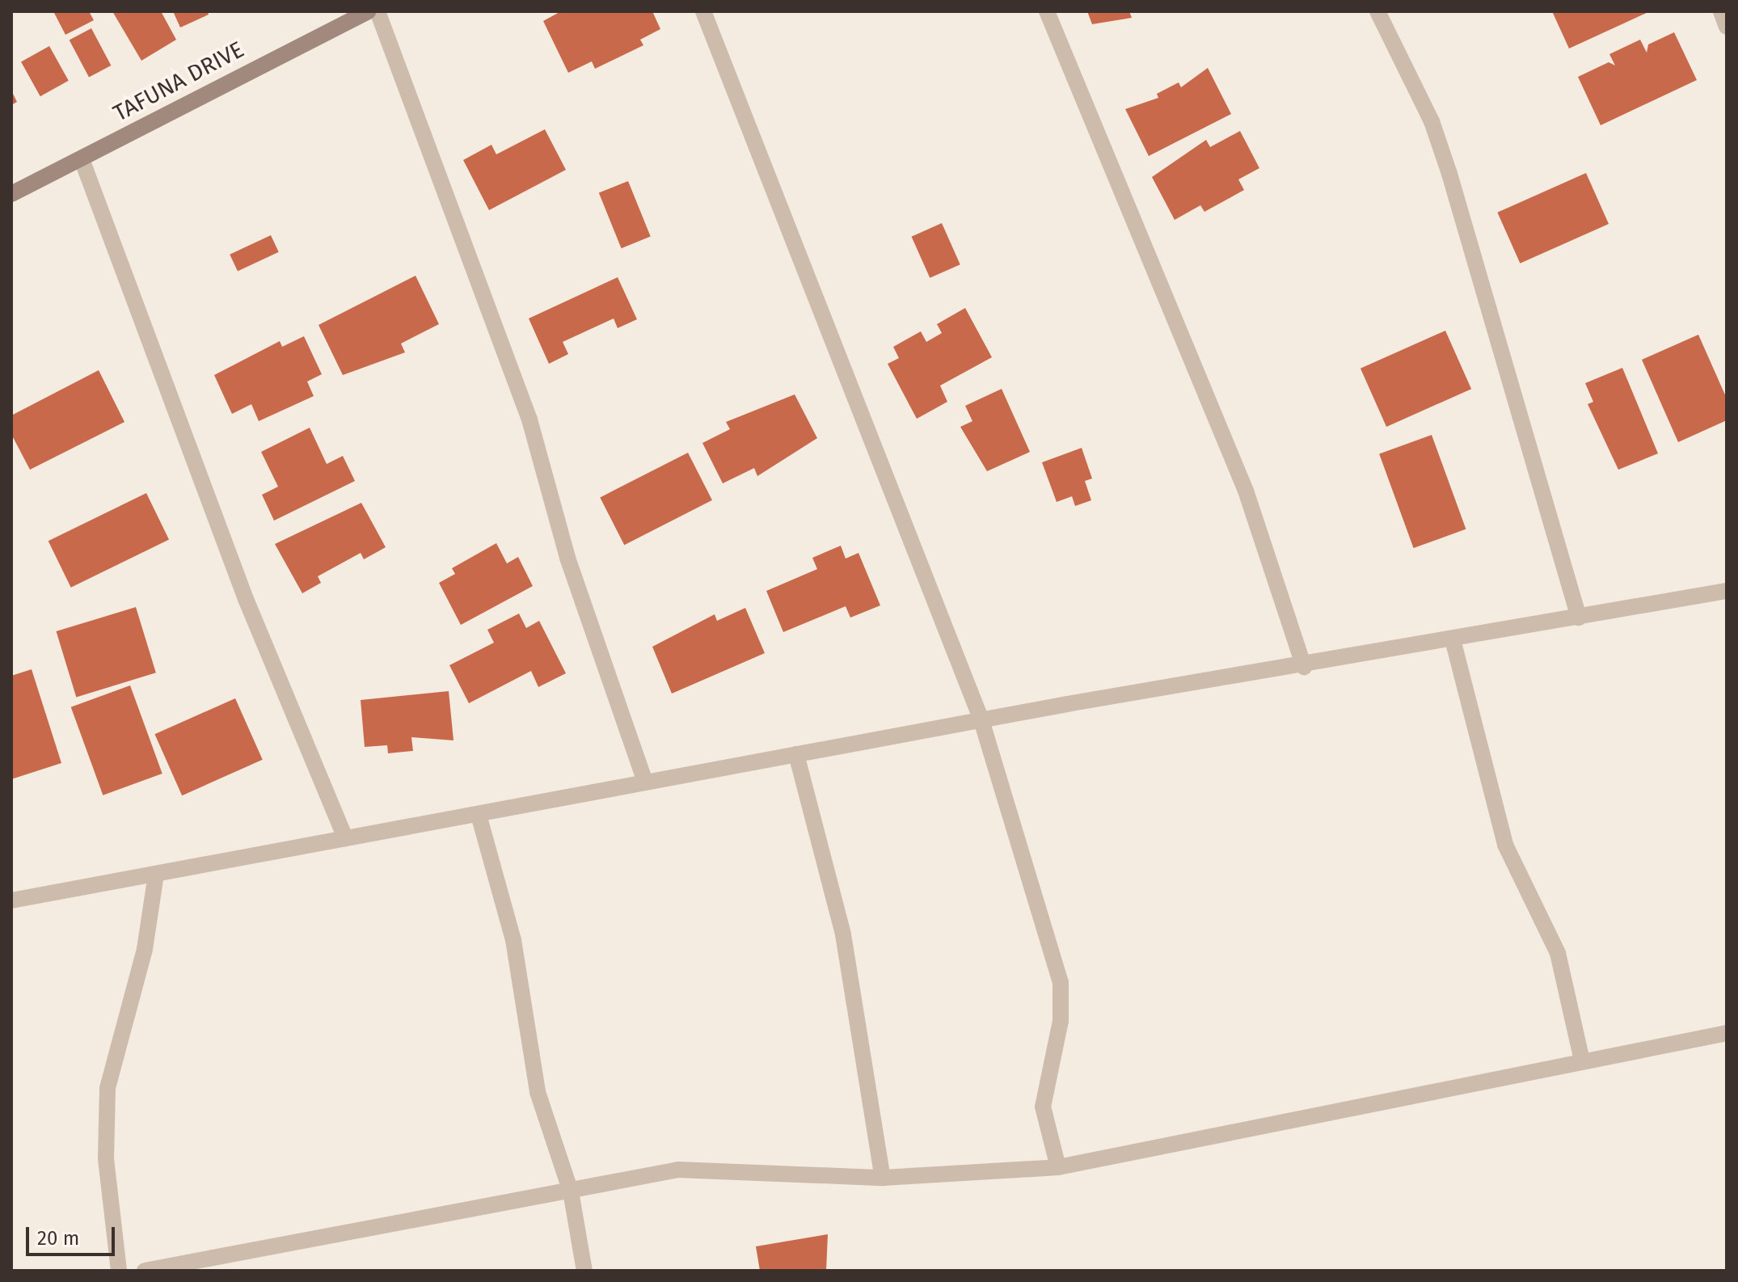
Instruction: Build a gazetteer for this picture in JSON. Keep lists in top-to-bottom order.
{
  "streets": {
    "main road": ["TAFUNA DRIVE"]
  },
  "scale_bar": "20 m"
}
